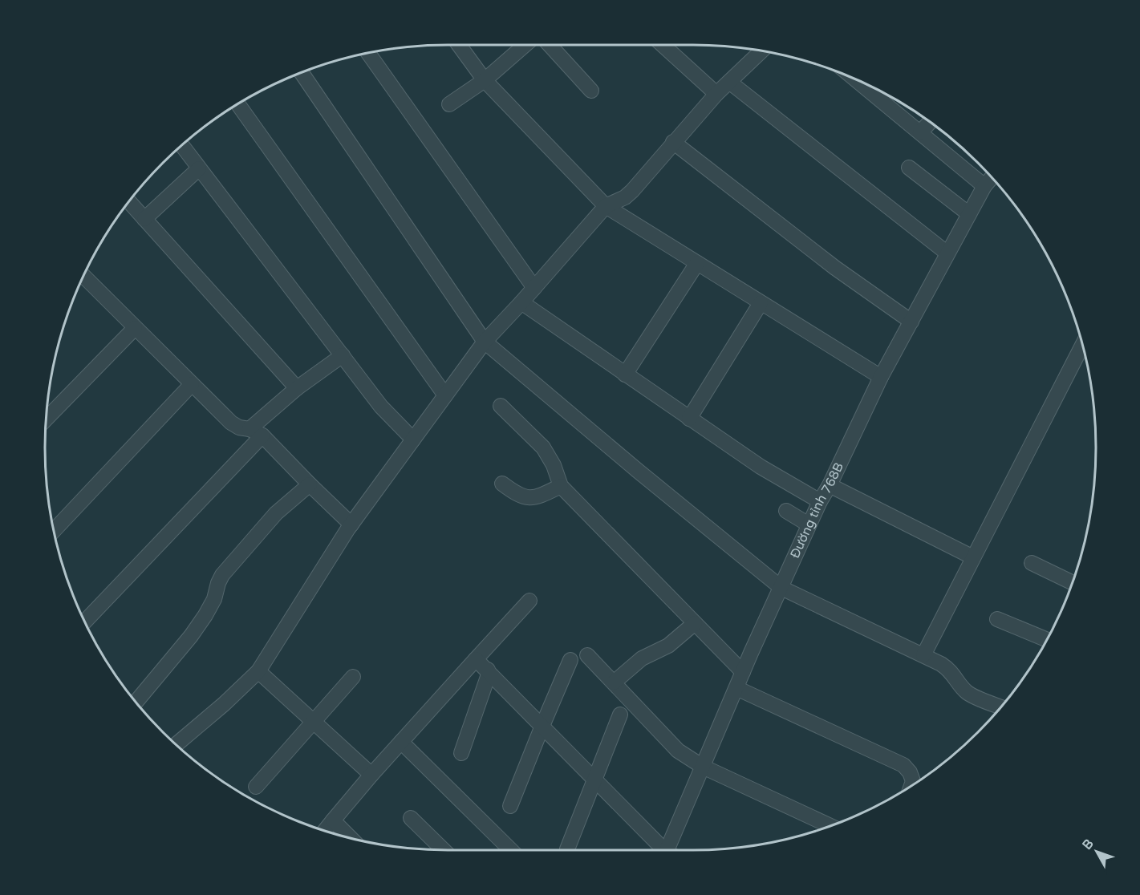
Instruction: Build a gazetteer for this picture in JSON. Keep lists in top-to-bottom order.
{
  "streets": {
    "street": ["Đường tỉnh 768B"]
  },
  "north": "top left"
}
